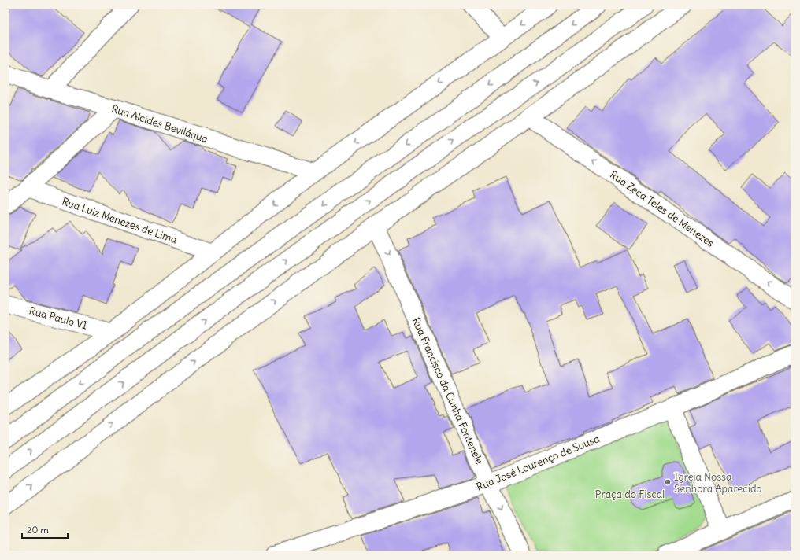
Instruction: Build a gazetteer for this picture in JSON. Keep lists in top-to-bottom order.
{
  "streets": {
    "main road": [
      "Rua Alcides Beviláqua",
      "Rua Zeca Teles de Menezes",
      "Rua Luiz Menezes de Lima",
      "Rua Paulo VI",
      "Rua Francisco da Cunha Fontenele",
      "Rua José Lourenço de Sousa"
    ]
  },
  "crossings": [
    ["Rua Francisco da Cunha Fontenele", "Rua José Lourenço de Sousa"]
  ],
  "one_way": ["Rua Zeca Teles de Menezes", "Rua Francisco da Cunha Fontenele"],
  "parks": ["Praça do Fiscal"],
  "places": ["Igreja Nossa Senhora Aparecida"],
  "scale_bar": "20 m"
}
